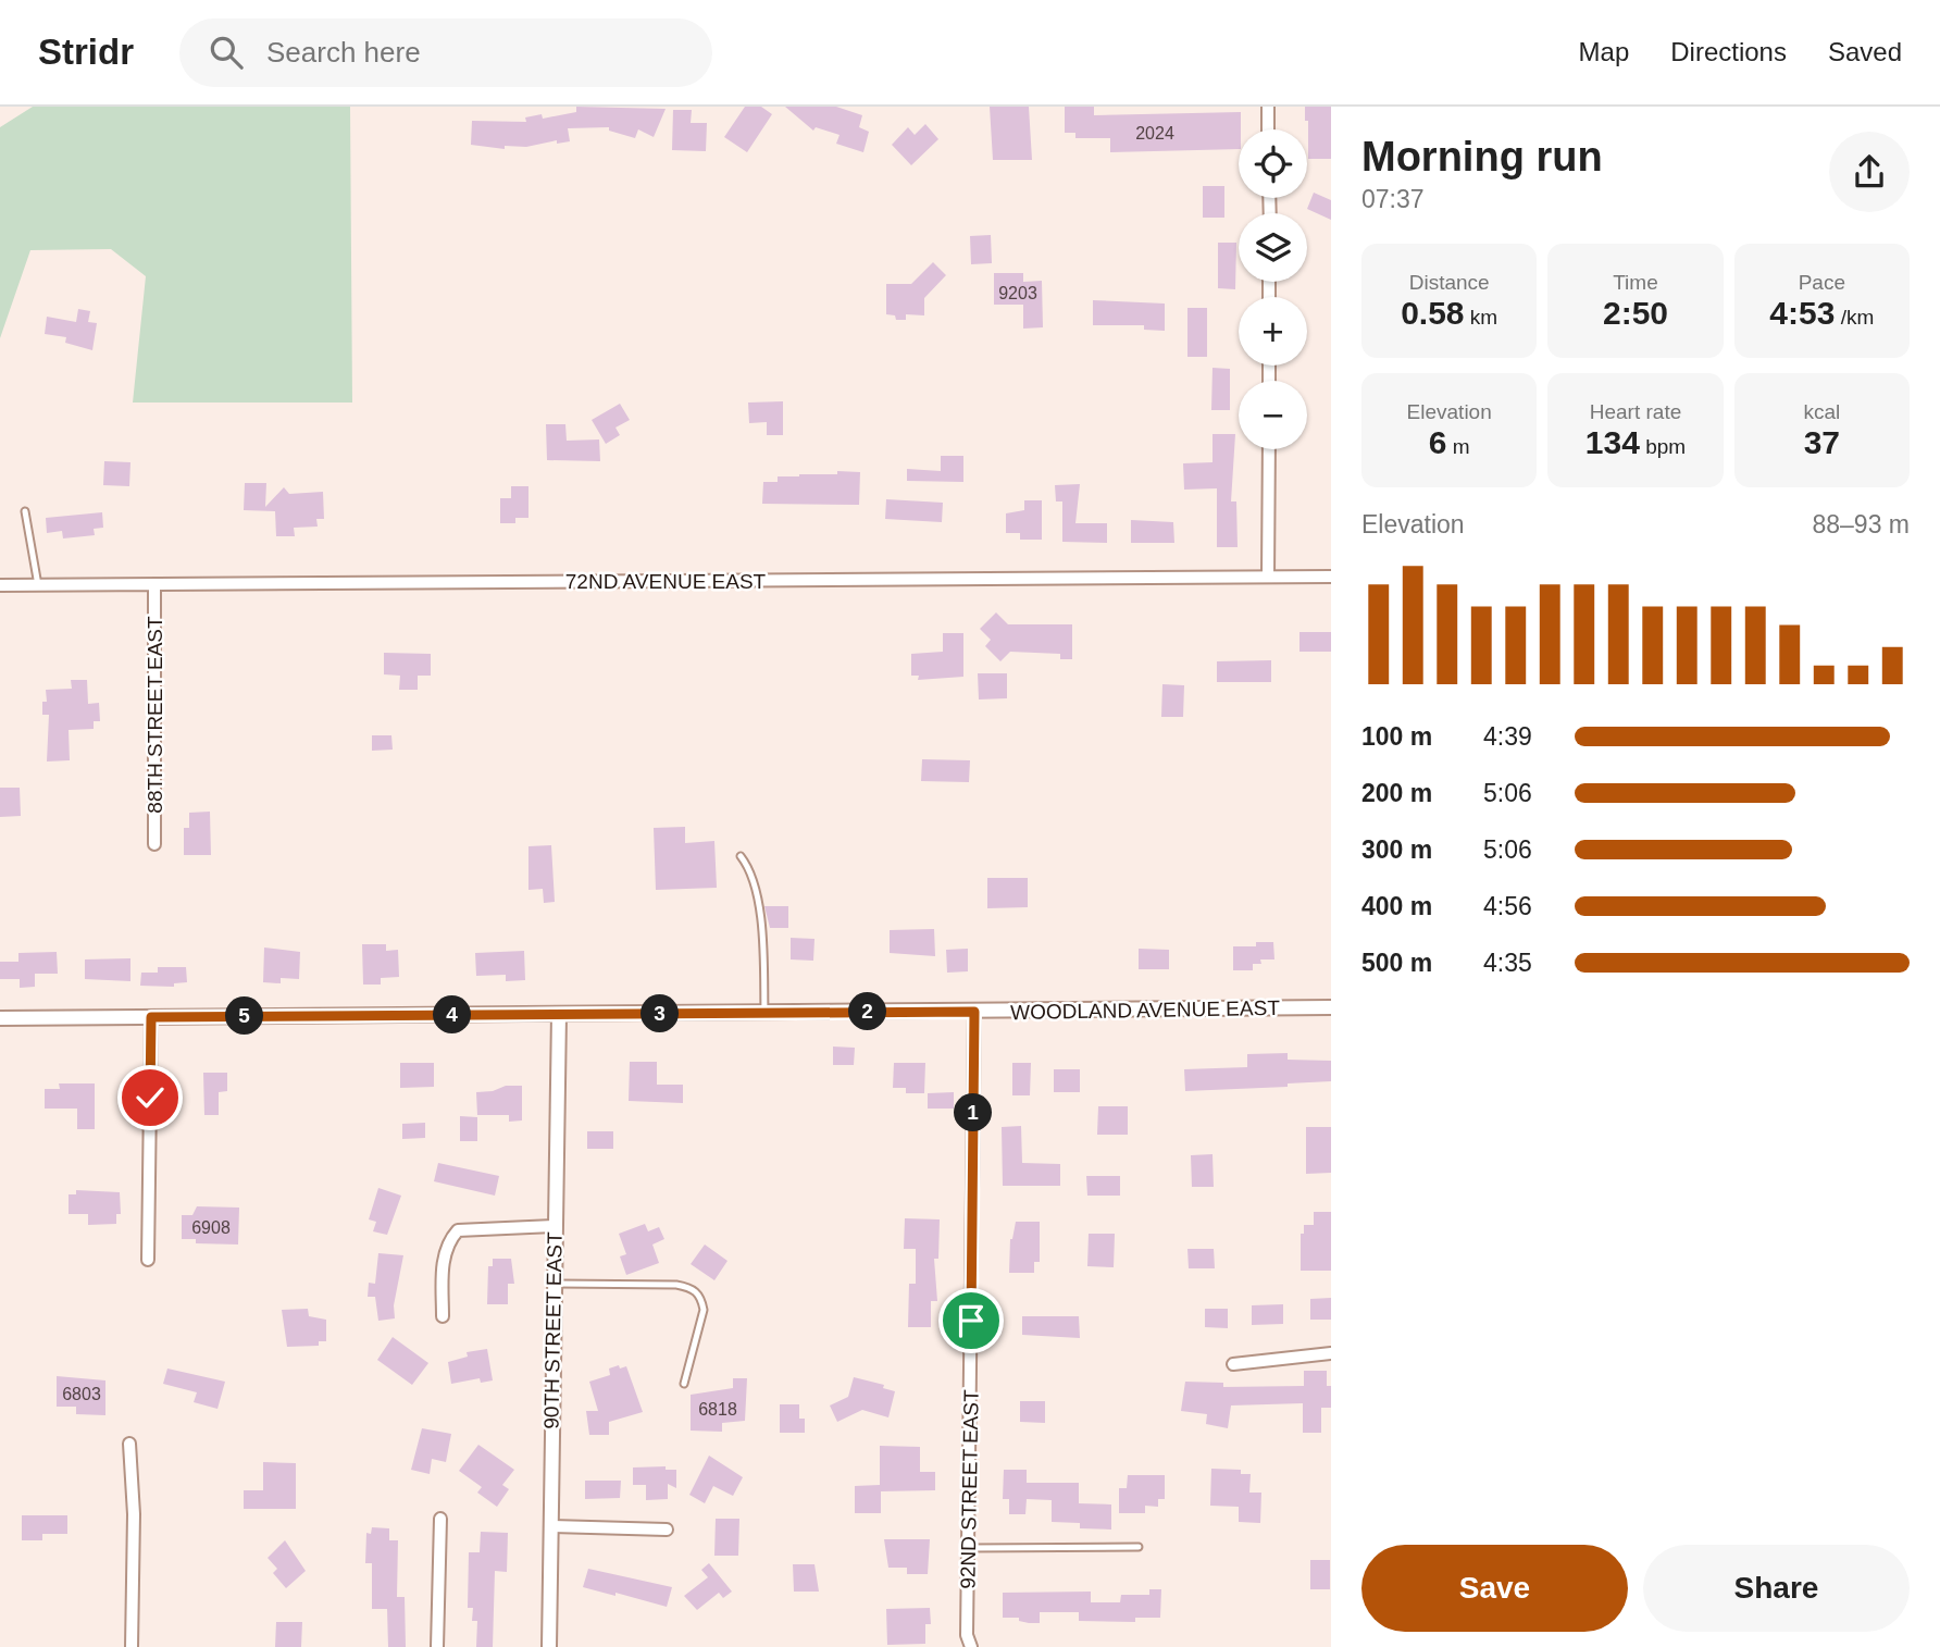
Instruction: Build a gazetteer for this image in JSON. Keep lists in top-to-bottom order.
{
  "streets": {
    "street": [
      "72ND AVENUE EAST",
      "88TH STREET EAST",
      "WOODLAND AVENUE EAST",
      "90TH STREET EAST",
      "92ND STREET EAST"
    ]
  },
  "crossings": [
    ["72ND AVENUE EAST", "88TH STREET EAST"],
    ["WOODLAND AVENUE EAST", "90TH STREET EAST"],
    ["WOODLAND AVENUE EAST", "92ND STREET EAST"]
  ],
  "house_numbers": [
    "2024",
    "9203",
    "6908",
    "6803",
    "6818"
  ],
  "page": {
    "header": "Stridr",
    "search": "Search here",
    "nav": ["Map", "Directions", "Saved"],
    "heading": ["Morning run", "07:37"],
    "map_buttons": ["+", "−"],
    "stats": [
      ["Distance", "0.58 km"],
      ["Time", "2:50"],
      ["Pace", "4:53 /km"],
      ["Elevation", "6 m"],
      ["Heart rate", "134 bpm"],
      ["kcal", "37"]
    ],
    "chart": ["Elevation", "88–93 m"],
    "list": [
      {
        "name": "100 m",
        "note": "4:39"
      },
      {
        "name": "200 m",
        "note": "5:06"
      },
      {
        "name": "300 m",
        "note": "5:06"
      },
      {
        "name": "400 m",
        "note": "4:56"
      },
      {
        "name": "500 m",
        "note": "4:35"
      }
    ],
    "pins": [
      "2",
      "3",
      "4",
      "5",
      "1"
    ],
    "buttons": ["Save", "Share"]
  }
}
